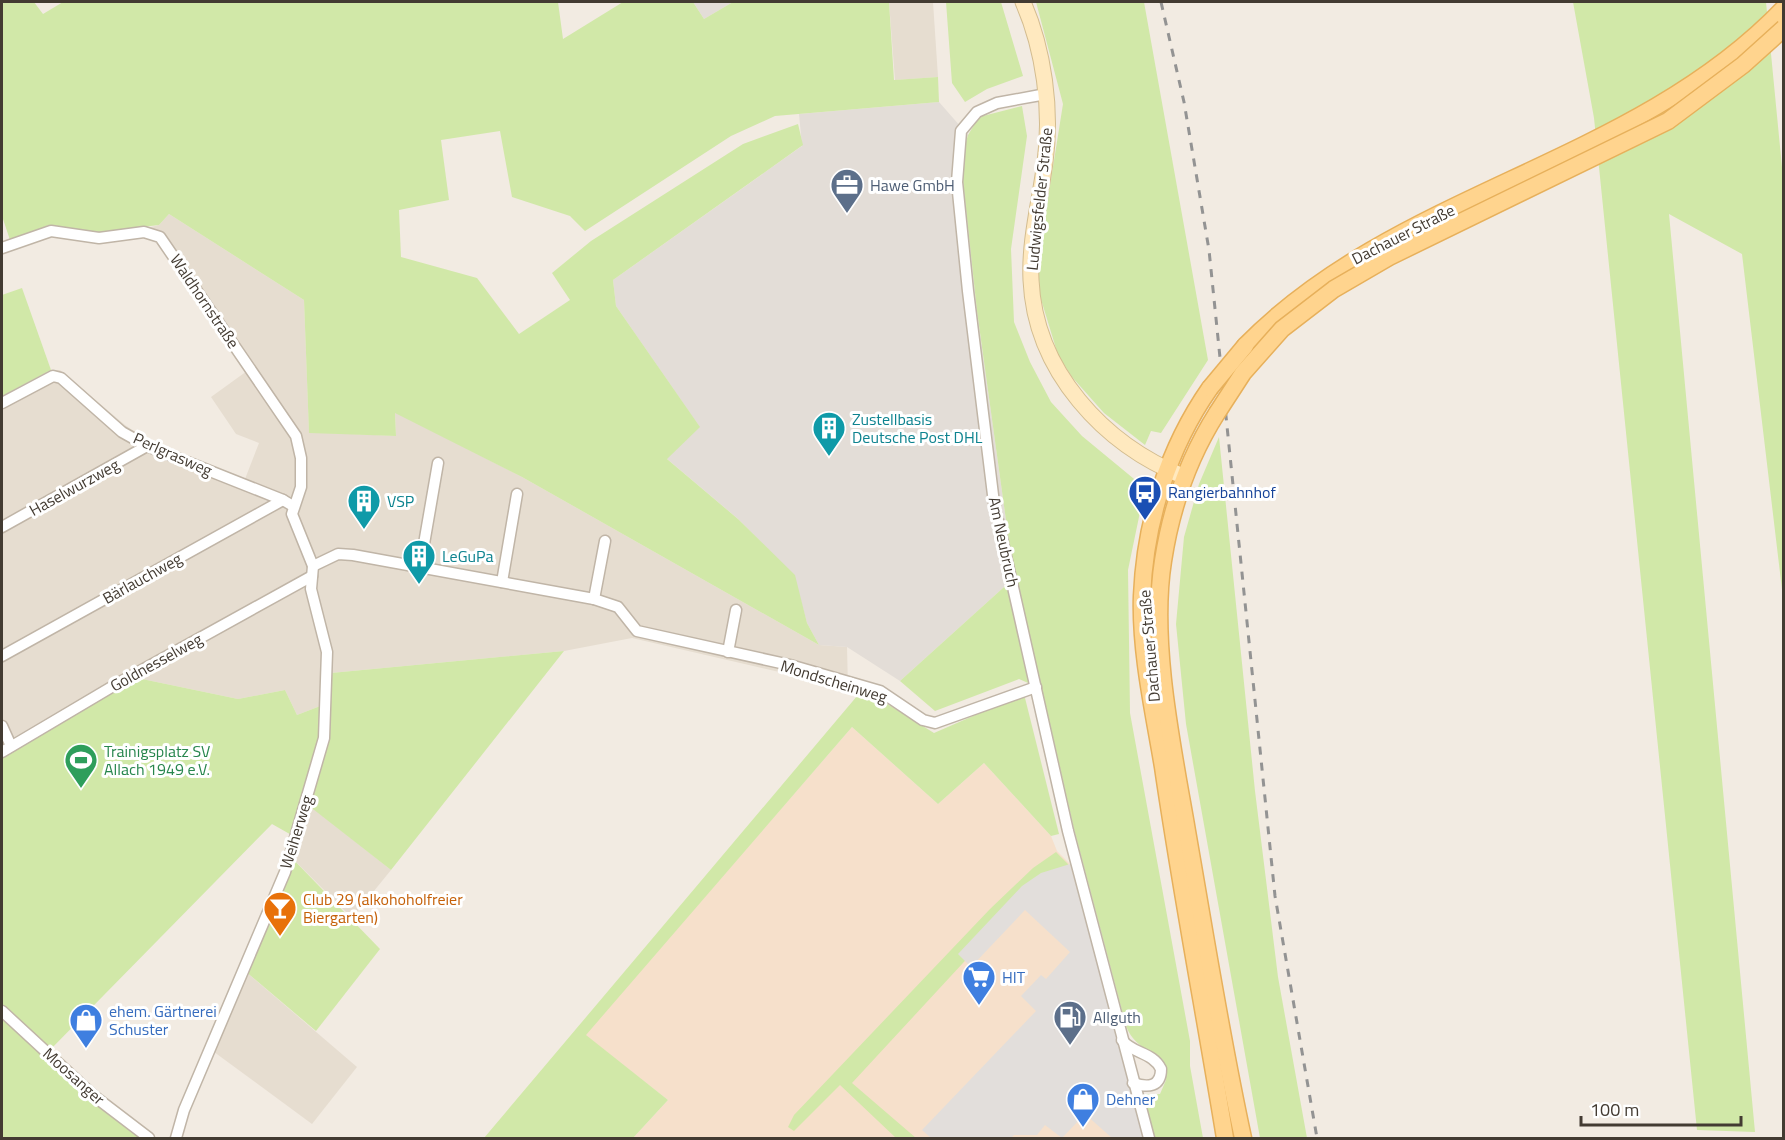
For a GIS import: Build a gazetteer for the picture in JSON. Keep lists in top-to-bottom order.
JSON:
{
  "streets": {
    "main road": ["Dachauer Straße"],
    "street": [
      "Ludwigsfelder Straße",
      "Waldhornstraße",
      "Perlgrasweg",
      "Haselwurzweg",
      "Am Neubruch",
      "Bärlauchweg",
      "Goldnesselweg",
      "Mondscheinweg",
      "Weiherweg",
      "Moosanger"
    ]
  },
  "crossings": [
    ["Ludwigsfelder Straße", "Dachauer Straße"],
    ["Ludwigsfelder Straße", "Am Neubruch"],
    ["Waldhornstraße", "Perlgrasweg"],
    ["Waldhornstraße", "Weiherweg"],
    ["Perlgrasweg", "Haselwurzweg"],
    ["Perlgrasweg", "Bärlauchweg"],
    ["Perlgrasweg", "Weiherweg"],
    ["Am Neubruch", "Mondscheinweg"],
    ["Goldnesselweg", "Mondscheinweg"],
    ["Goldnesselweg", "Weiherweg"],
    ["Mondscheinweg", "Weiherweg"]
  ],
  "places": {
    "office": ["Hawe GmbH"],
    "building": ["Zustellbasis Deutsche Post DHL", "VSP", "LeGuPa"],
    "bus stop": ["Rangierbahnhof"],
    "sports": ["Trainigsplatz SV Allach 1949 e.V."],
    "bar": ["Club 29 (alkohoholfreier Biergarten)"],
    "supermarket": ["HIT"],
    "fuel station": ["Allguth"],
    "shop": ["ehem. Gärtnerei Schuster", "Dehner"]
  },
  "scale_bar": "100 m"
}
